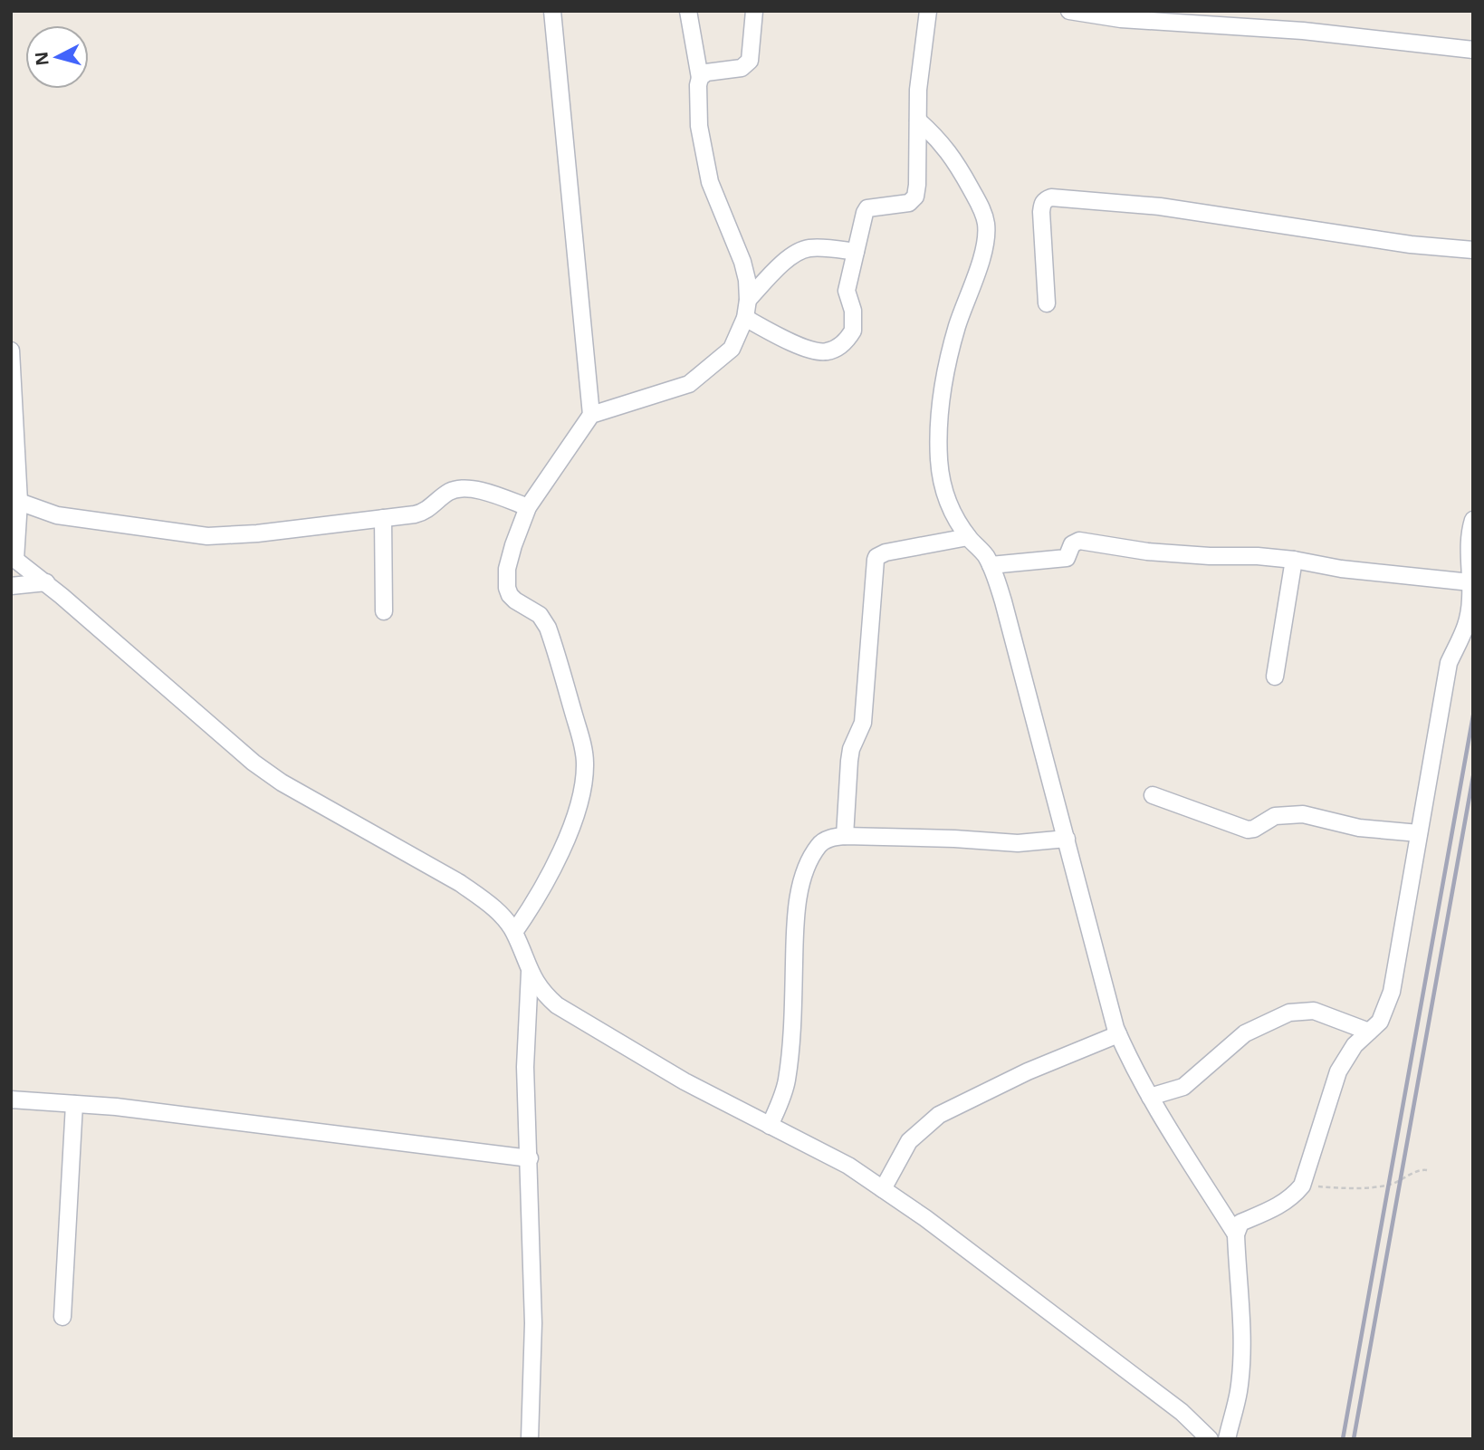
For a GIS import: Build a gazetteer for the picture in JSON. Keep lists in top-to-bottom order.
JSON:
{
  "north": "left"
}
